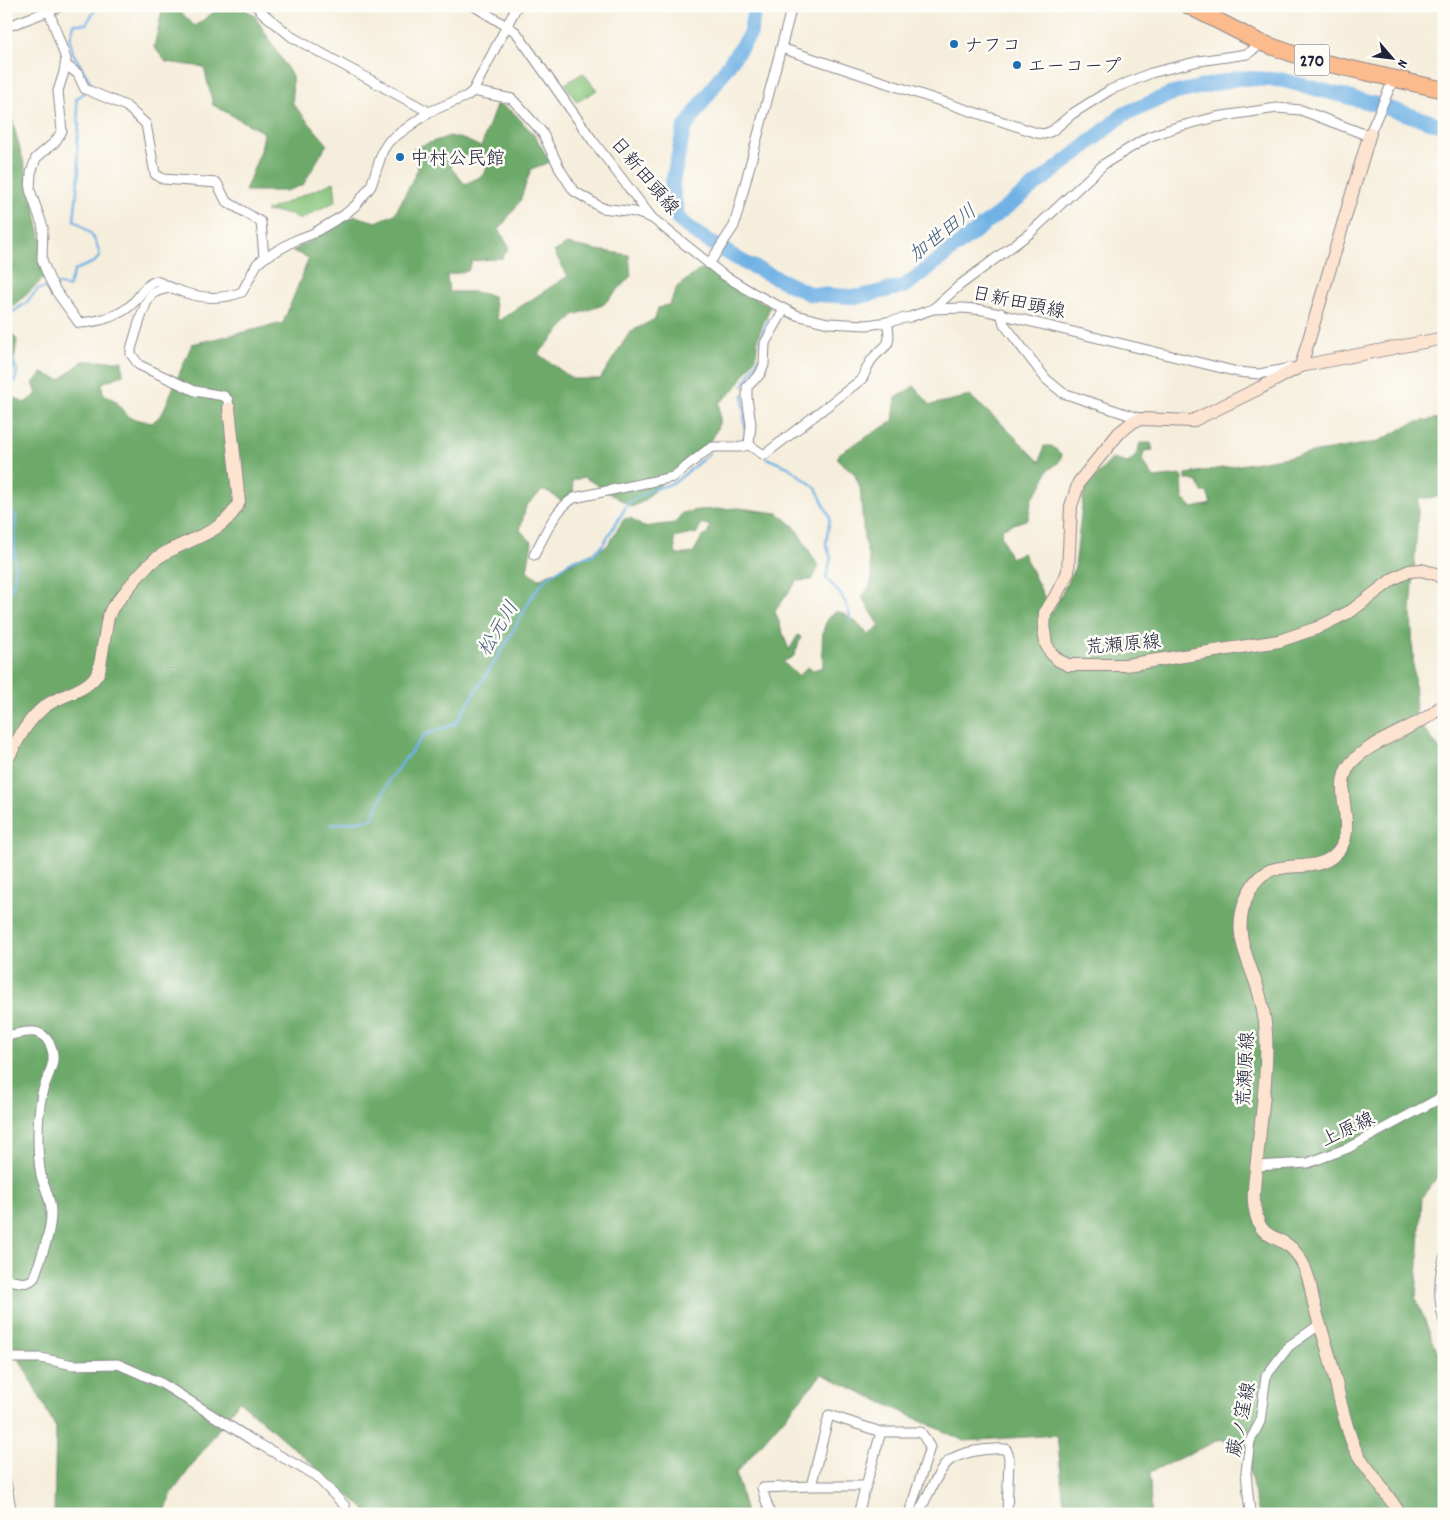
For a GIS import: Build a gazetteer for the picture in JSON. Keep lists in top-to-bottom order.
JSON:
{
  "streets": {
    "highway": ["270"],
    "street": [
      "日新田頭線",
      "荒瀬原線",
      "上原線",
      "蕨ノ窪線"
    ]
  },
  "crossings": [
    ["荒瀬原線", "上原線"],
    ["荒瀬原線", "蕨ノ窪線"]
  ],
  "water": ["加世田川", "松元川"],
  "places": ["ナフコ", "エーコープ", "中村公民館"],
  "north": "bottom right"
}
